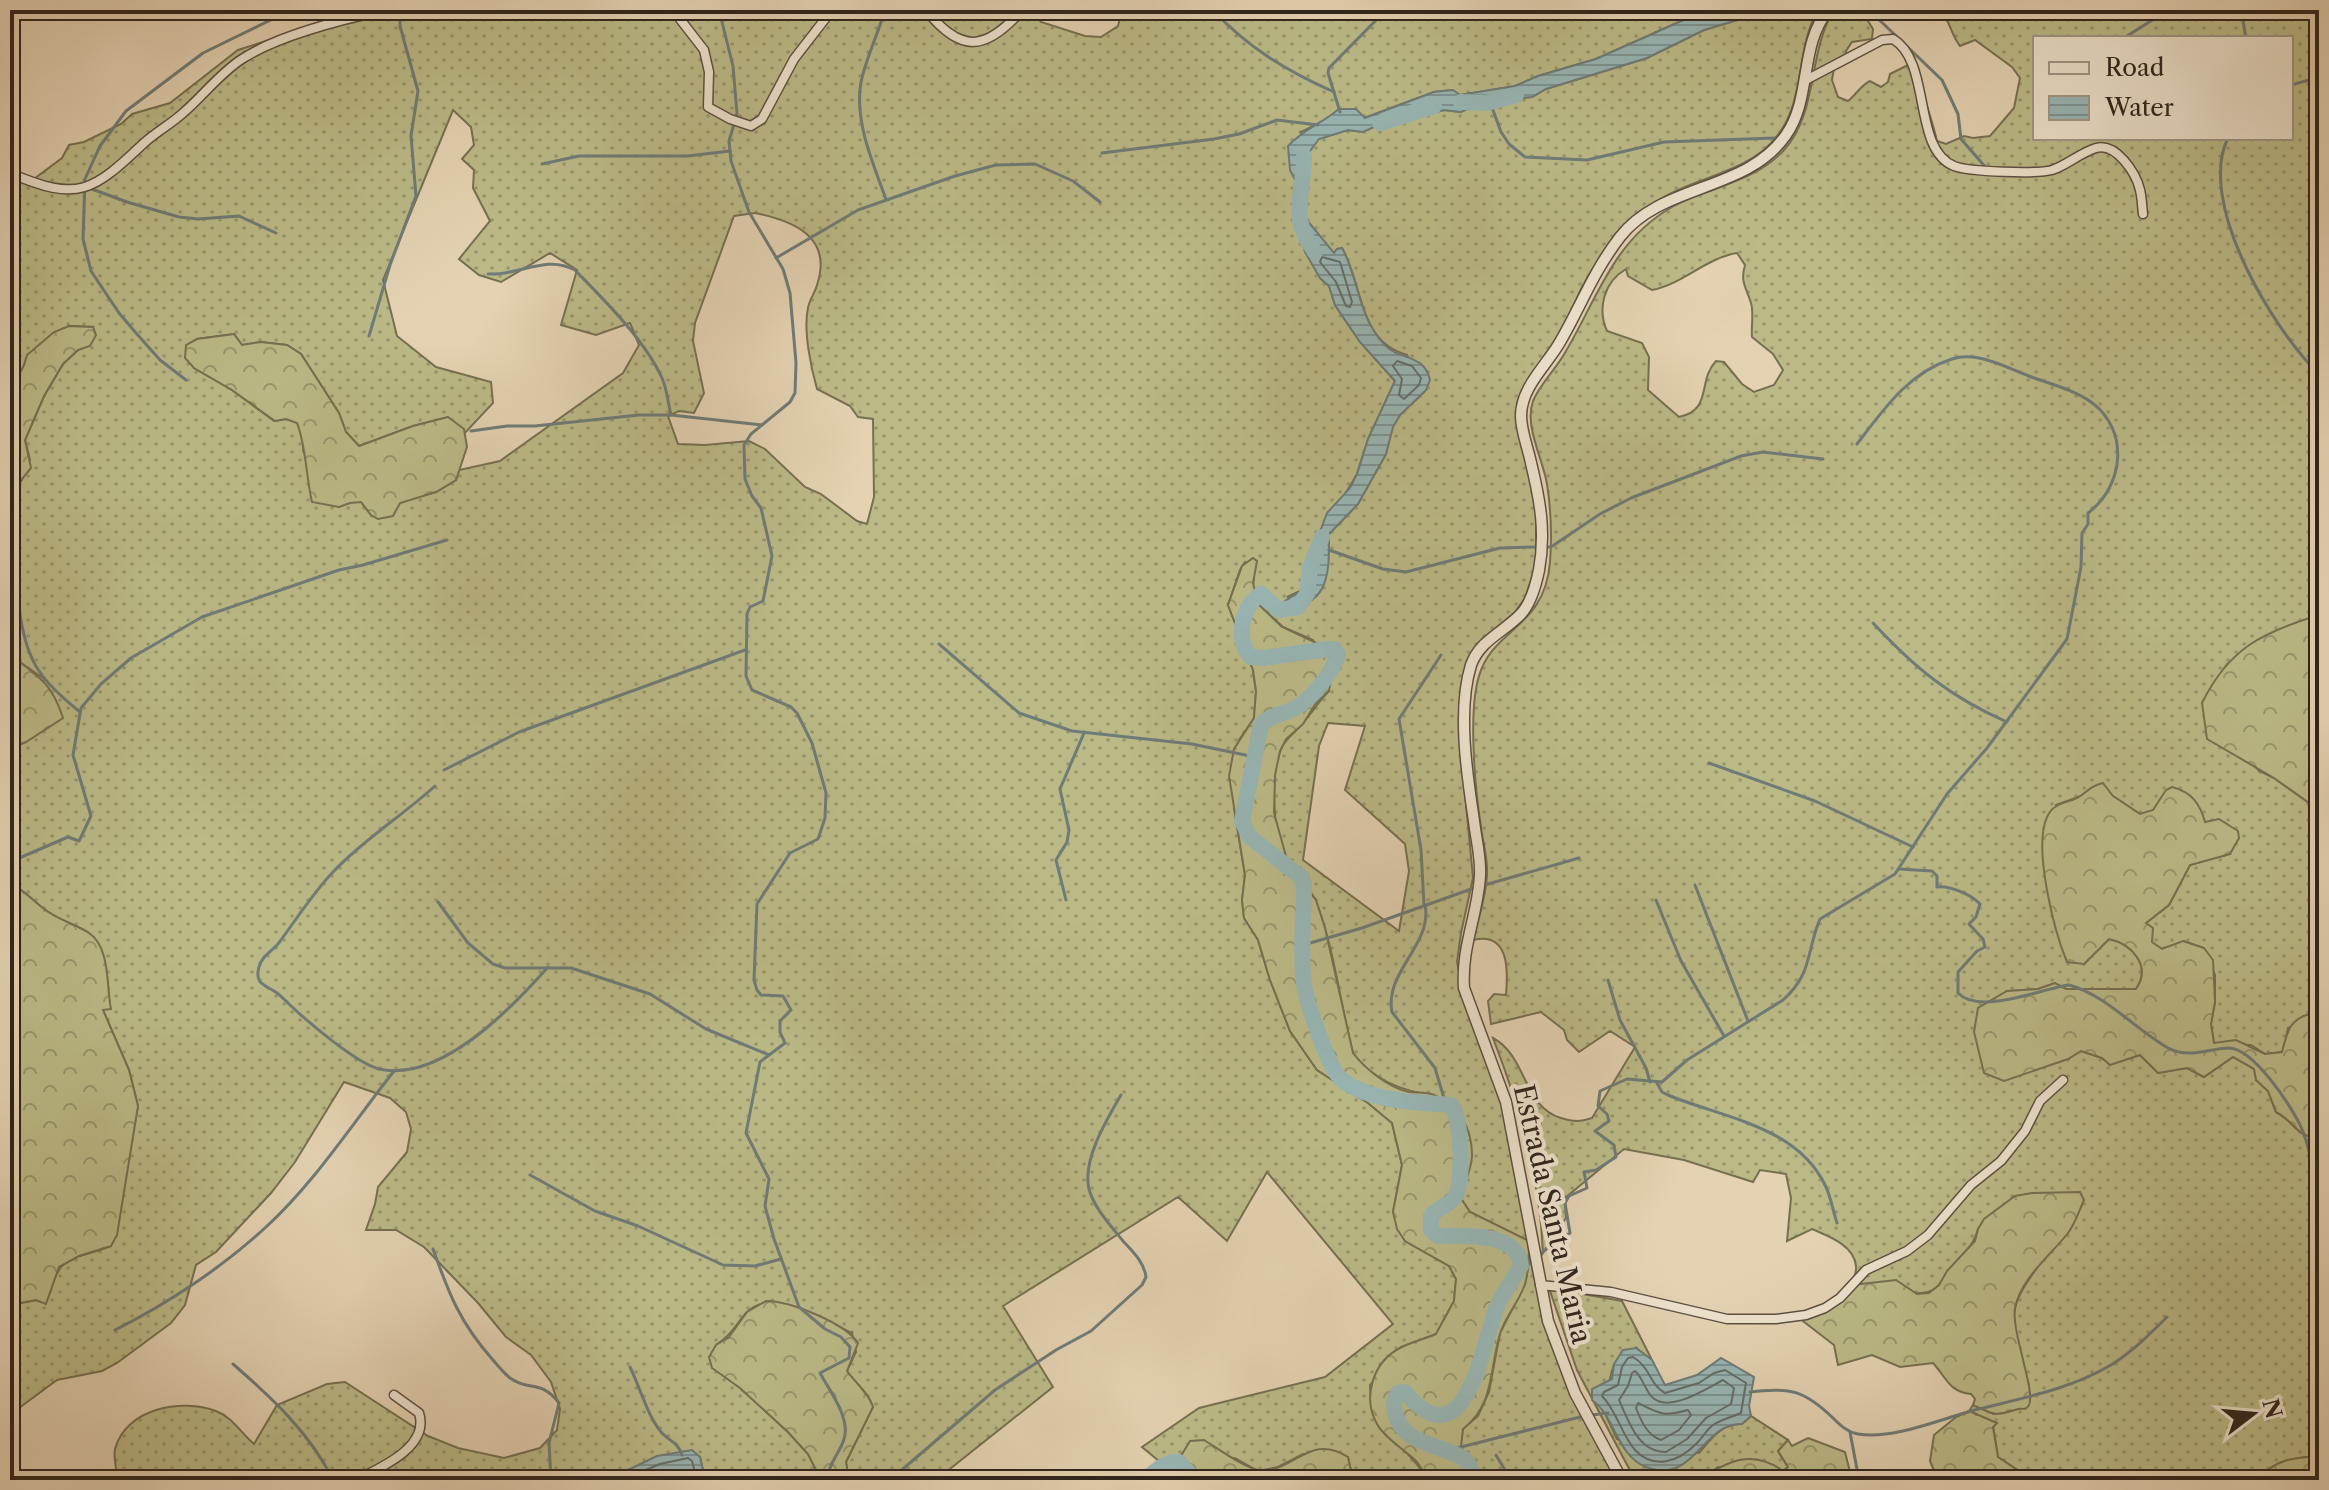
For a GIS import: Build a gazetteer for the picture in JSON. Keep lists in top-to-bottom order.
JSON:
{
  "streets": {
    "street": ["Estrada Santa Maria"]
  },
  "legend": ["Road", "Water"],
  "north": "right"
}
